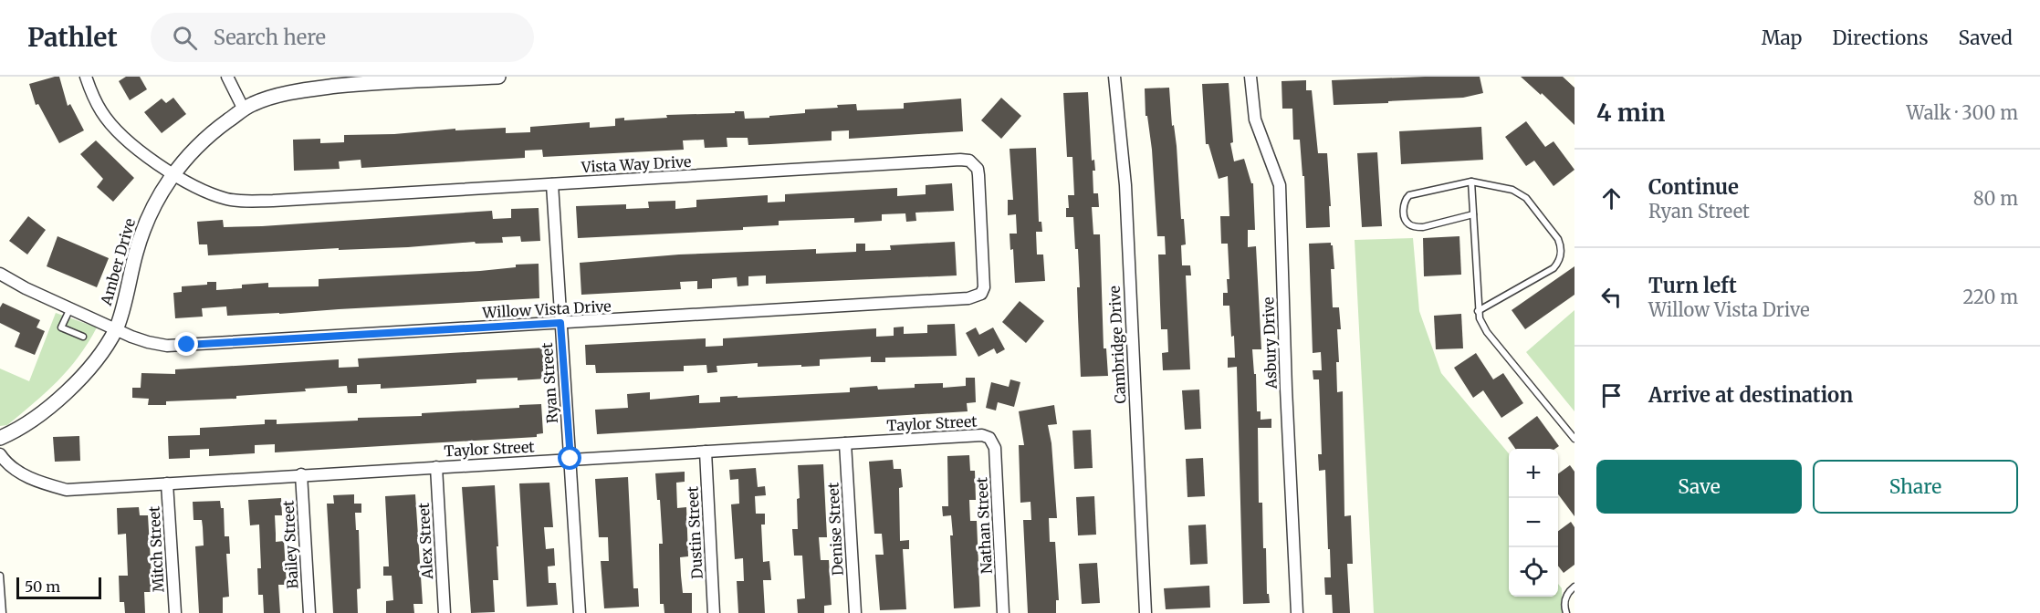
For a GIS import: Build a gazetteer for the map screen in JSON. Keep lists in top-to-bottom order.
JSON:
{
  "streets": {
    "street": [
      "Vista Way Drive",
      "Amber Drive",
      "Willow Vista Drive",
      "Asbury Drive",
      "Cambridge Drive",
      "Ryan Street",
      "Taylor Street",
      "Nathan Street",
      "Denise Street",
      "Dustin Street",
      "Alex Street",
      "Bailey Street",
      "Mitch Street"
    ]
  },
  "crossings": [
    ["Vista Way Drive", "Amber Drive"],
    ["Vista Way Drive", "Willow Vista Drive"],
    ["Vista Way Drive", "Ryan Street"],
    ["Amber Drive", "Willow Vista Drive"],
    ["Willow Vista Drive", "Ryan Street"],
    ["Ryan Street", "Taylor Street"],
    ["Taylor Street", "Nathan Street"],
    ["Taylor Street", "Denise Street"],
    ["Taylor Street", "Dustin Street"],
    ["Taylor Street", "Alex Street"],
    ["Taylor Street", "Bailey Street"],
    ["Taylor Street", "Mitch Street"]
  ],
  "scale_bar": "50 m",
  "page": {
    "header": "Pathlet",
    "search": "Search here",
    "nav": ["Map", "Directions", "Saved"],
    "heading": ["4 min", "Walk · 300 m"],
    "list": [
      ["Continue", "Ryan Street", "80 m"],
      ["Turn left", "Willow Vista Drive", "220 m"],
      "Arrive at destination"
    ],
    "buttons": ["Save", "Share"],
    "map_buttons": ["+", "−"],
    "scale": "50 m"
  }
}
